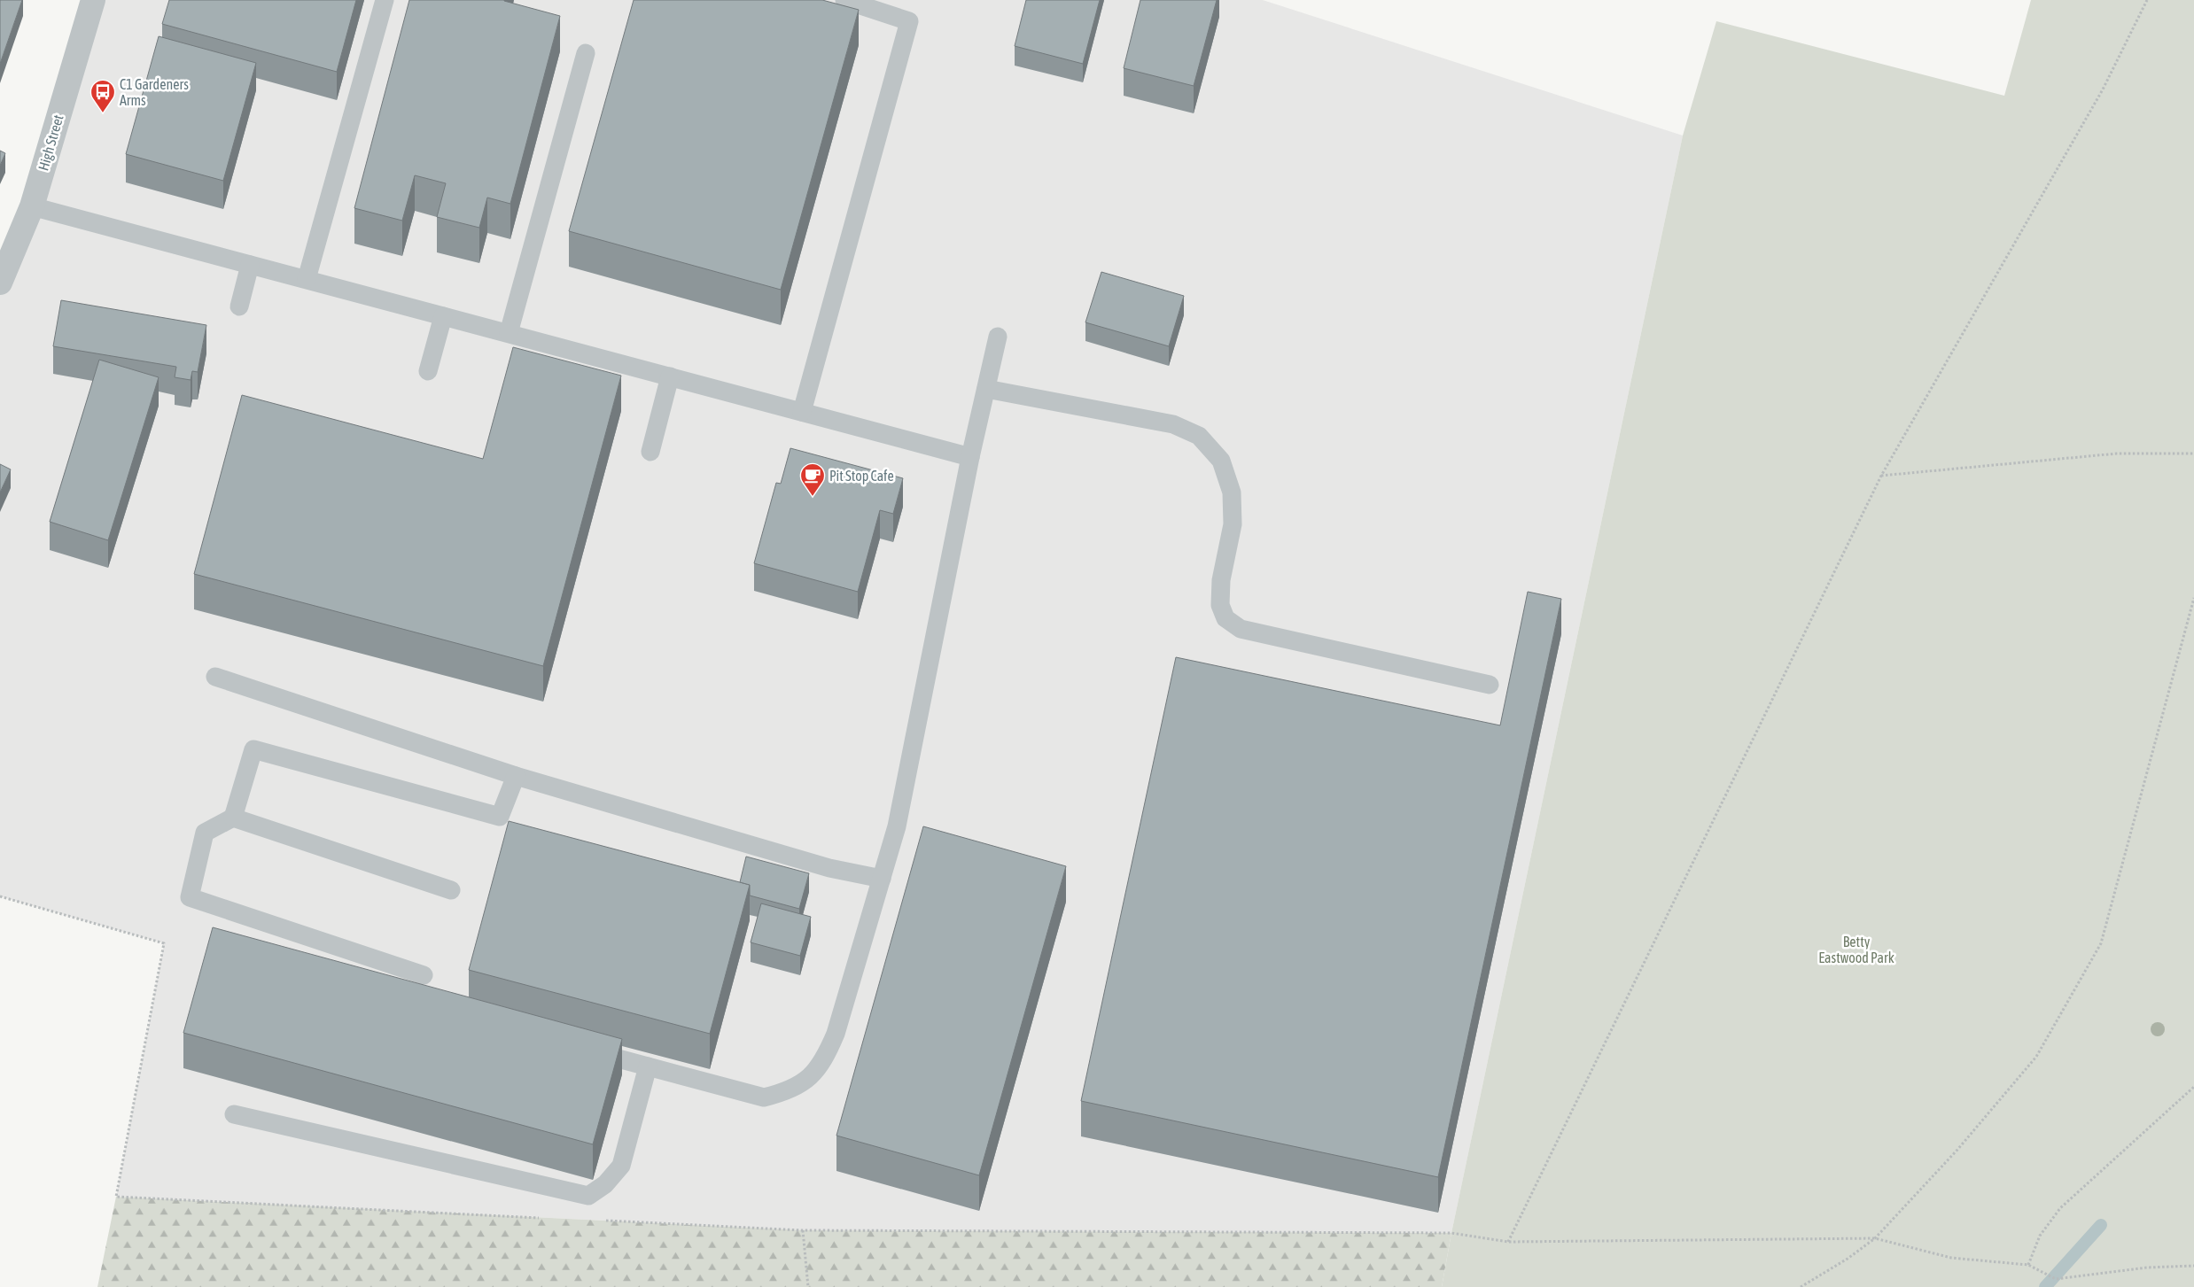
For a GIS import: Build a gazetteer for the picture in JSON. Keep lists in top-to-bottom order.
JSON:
{
  "streets": {
    "street": ["High Street"]
  },
  "parks": ["Betty Eastwood Park"],
  "places": {
    "bus stop": ["C1 Gardeners Arms"],
    "cafe": ["Pit Stop Cafe"]
  }
}
